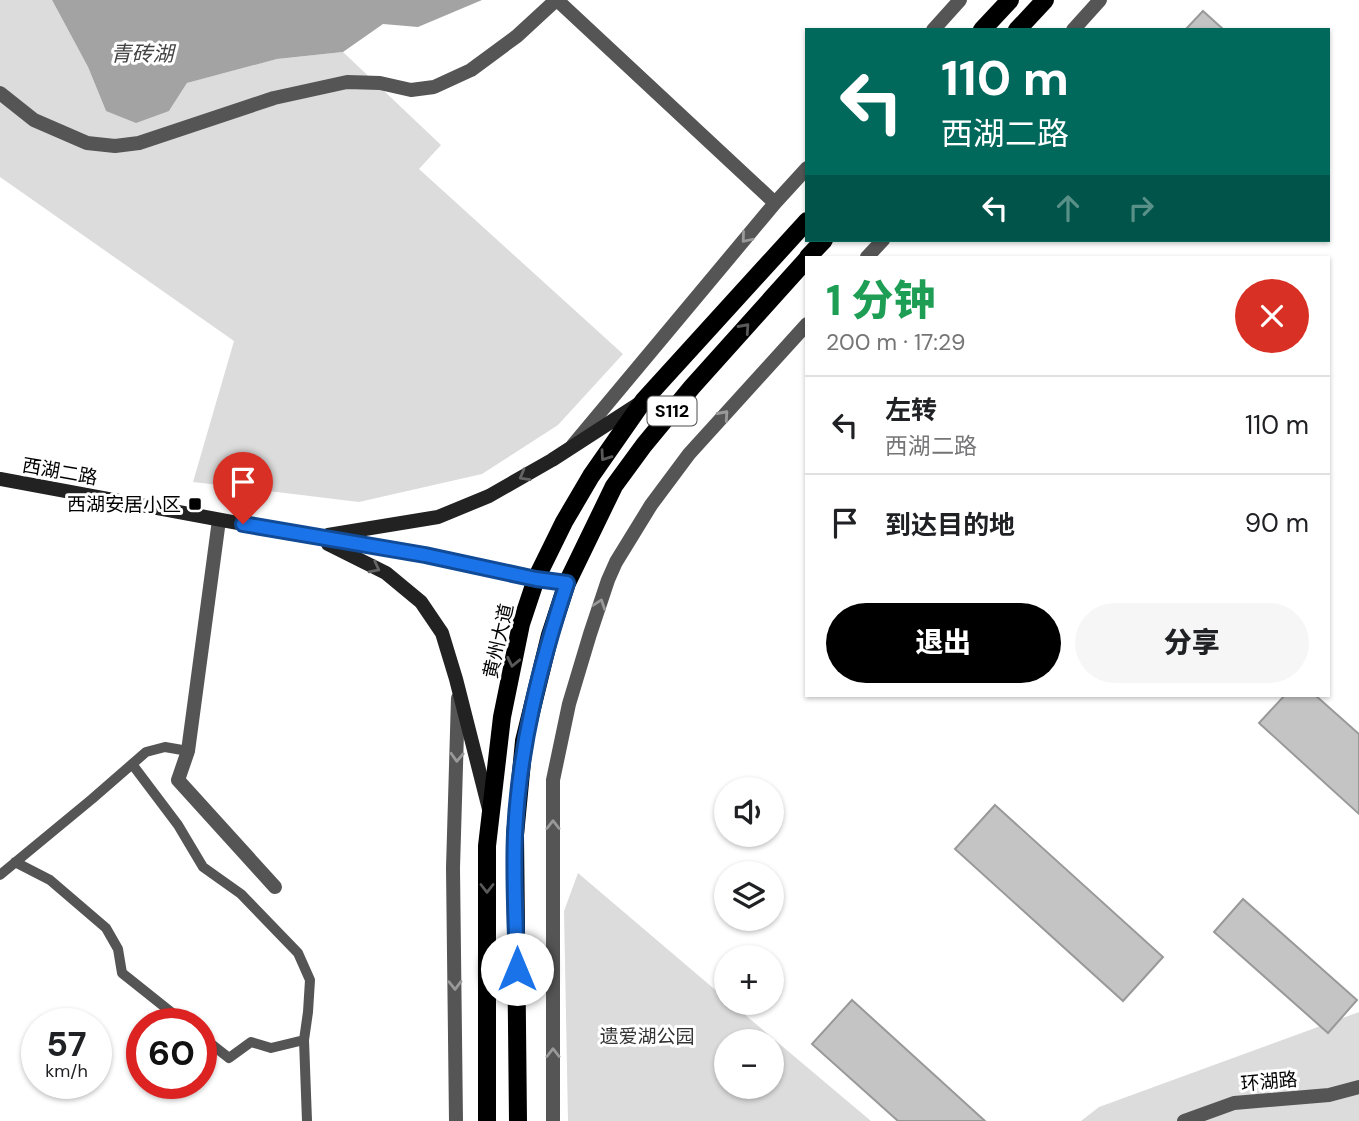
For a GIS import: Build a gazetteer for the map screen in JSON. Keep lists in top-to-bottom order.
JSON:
{
  "streets": {
    "main road": ["S112", "西湖二路", "黄州大道"],
    "street": ["环湖路"]
  },
  "crossings": [
    ["S112", "西湖二路"],
    ["西湖二路", "黄州大道"]
  ],
  "water": ["青砖湖"],
  "parks": ["遗爱湖公园"],
  "places": {
    "transit": ["西湖安居小区"]
  },
  "page": {
    "turn": ["110 m", "西湖二路"],
    "heading": ["1 分钟", "200 m · 17:29"],
    "list": [
      {
        "name": "左转",
        "note": "西湖二路",
        "value": "110 m"
      },
      {
        "name": "到达目的地",
        "value": "90 m"
      }
    ],
    "buttons": ["退出", "分享"],
    "map_buttons": ["+", "−"],
    "speed": "57 km/h",
    "limit": "60"
  }
}
